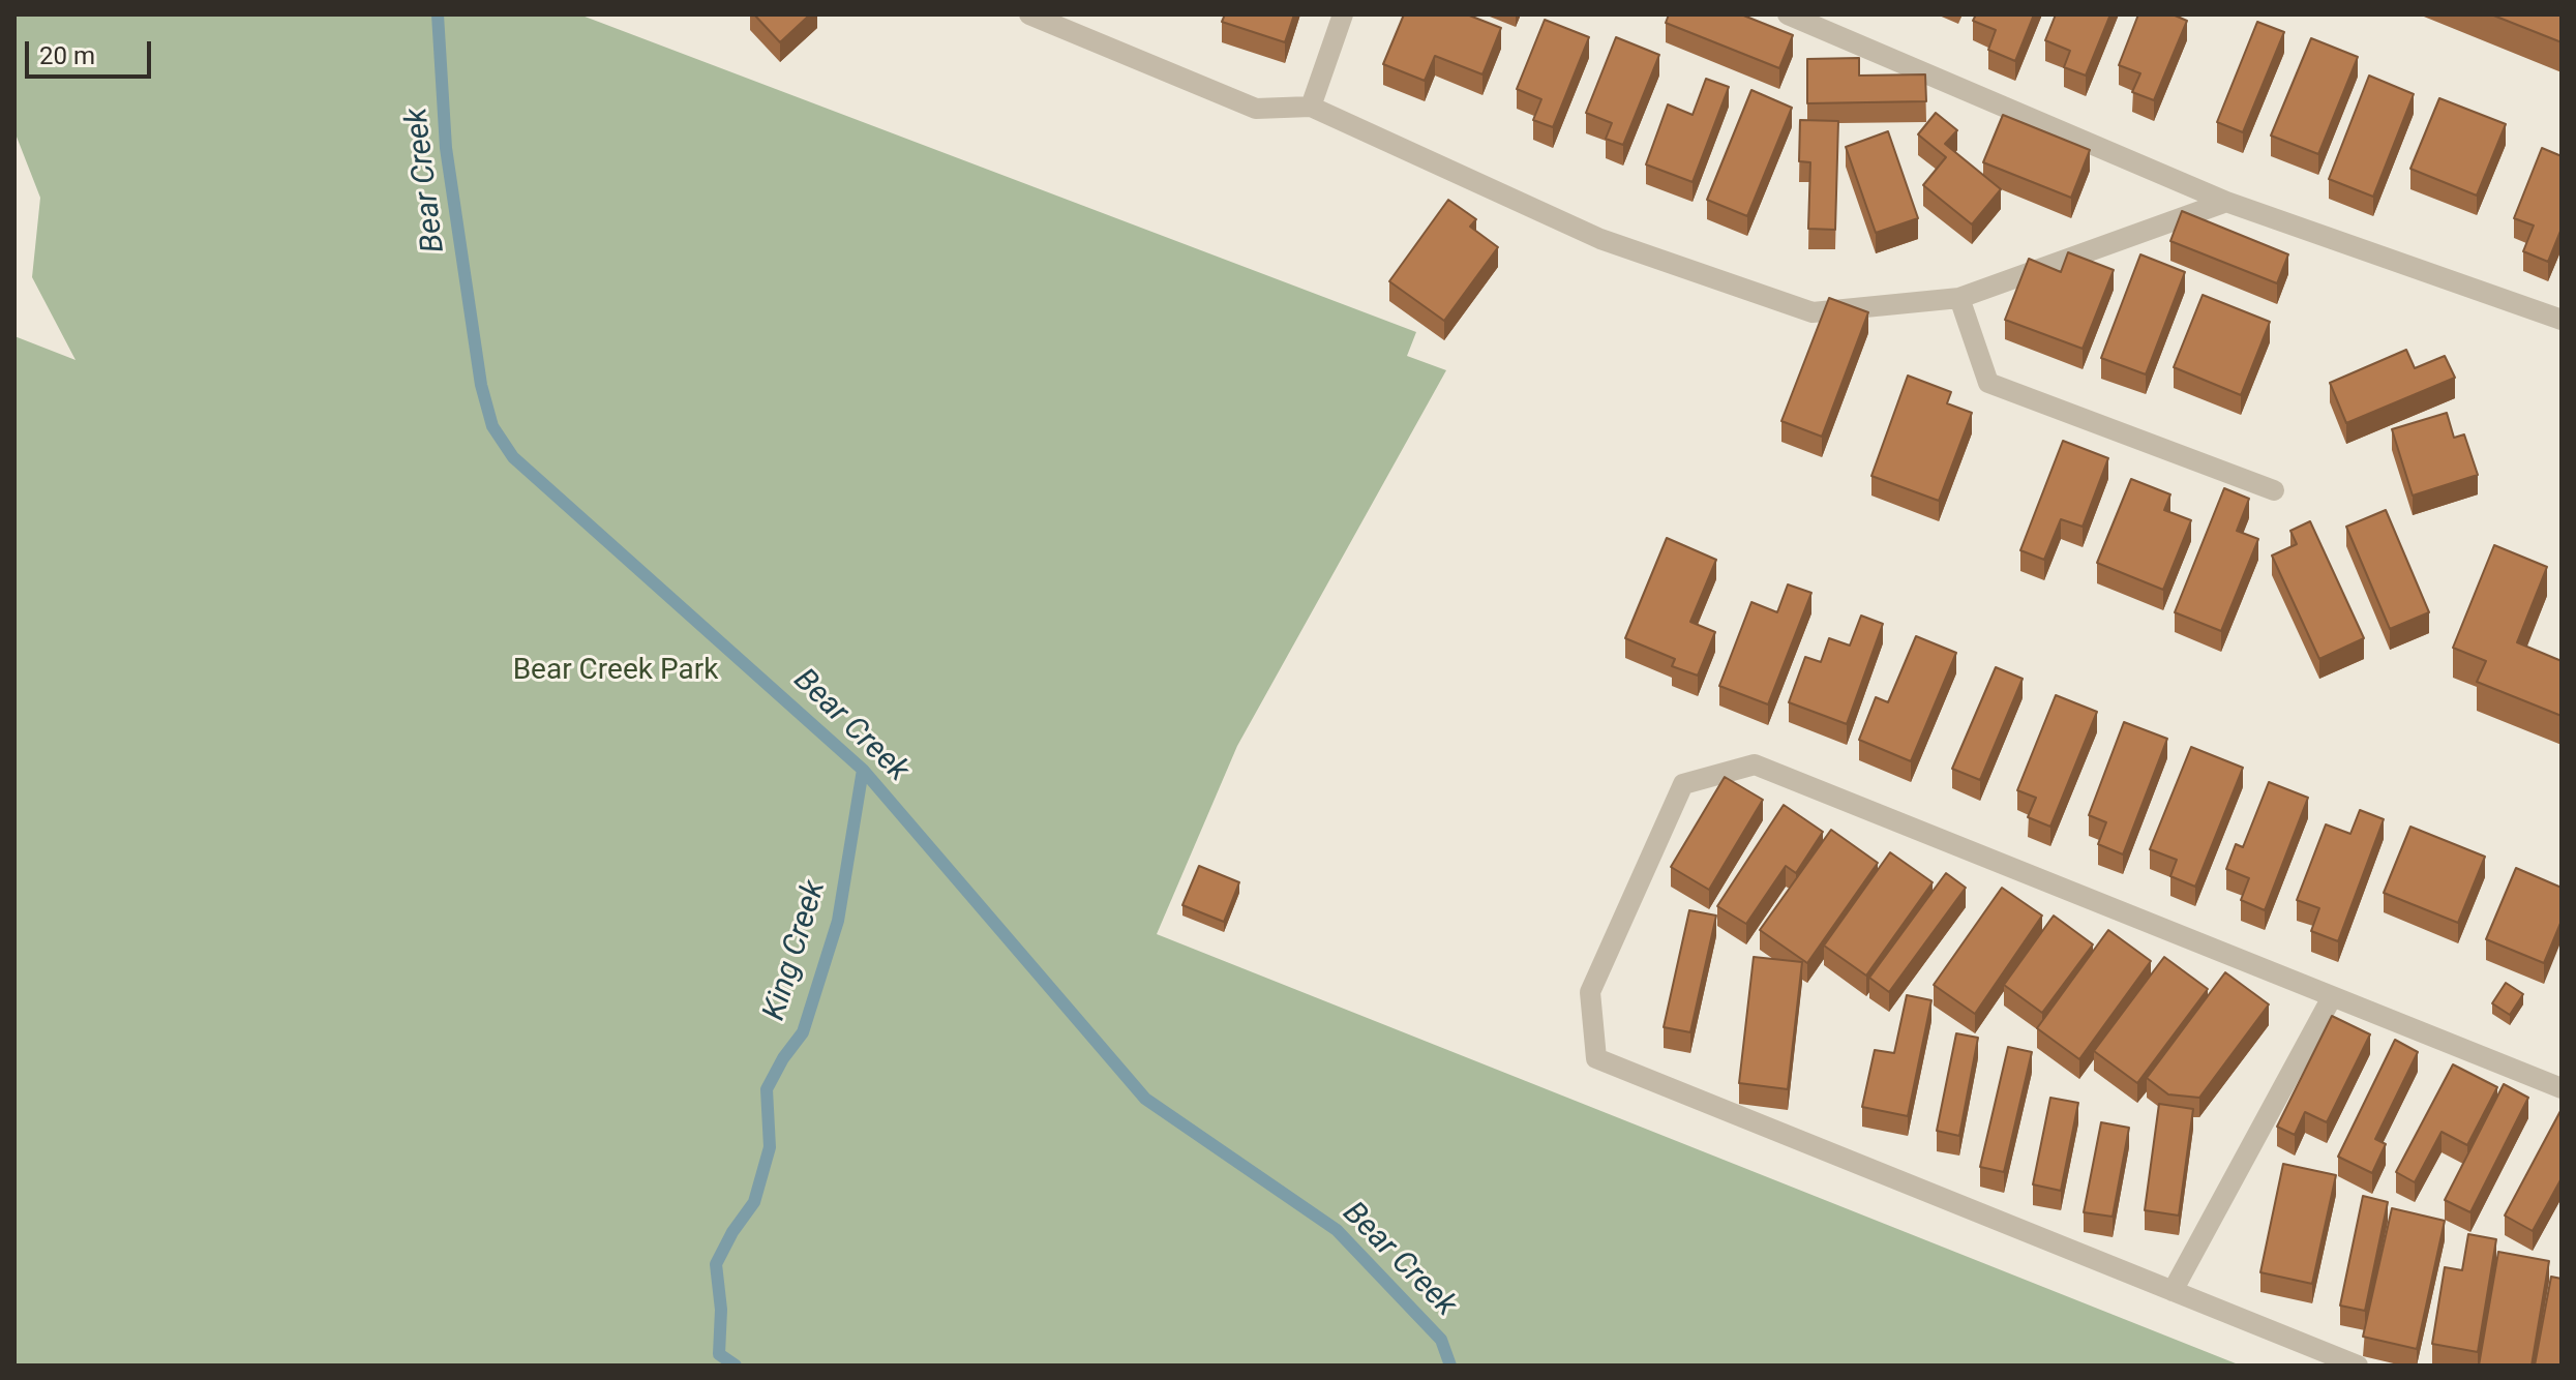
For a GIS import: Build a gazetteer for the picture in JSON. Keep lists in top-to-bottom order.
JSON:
{
  "water": ["Bear Creek", "King Creek"],
  "parks": ["Bear Creek Park"],
  "scale_bar": "20 m"
}
